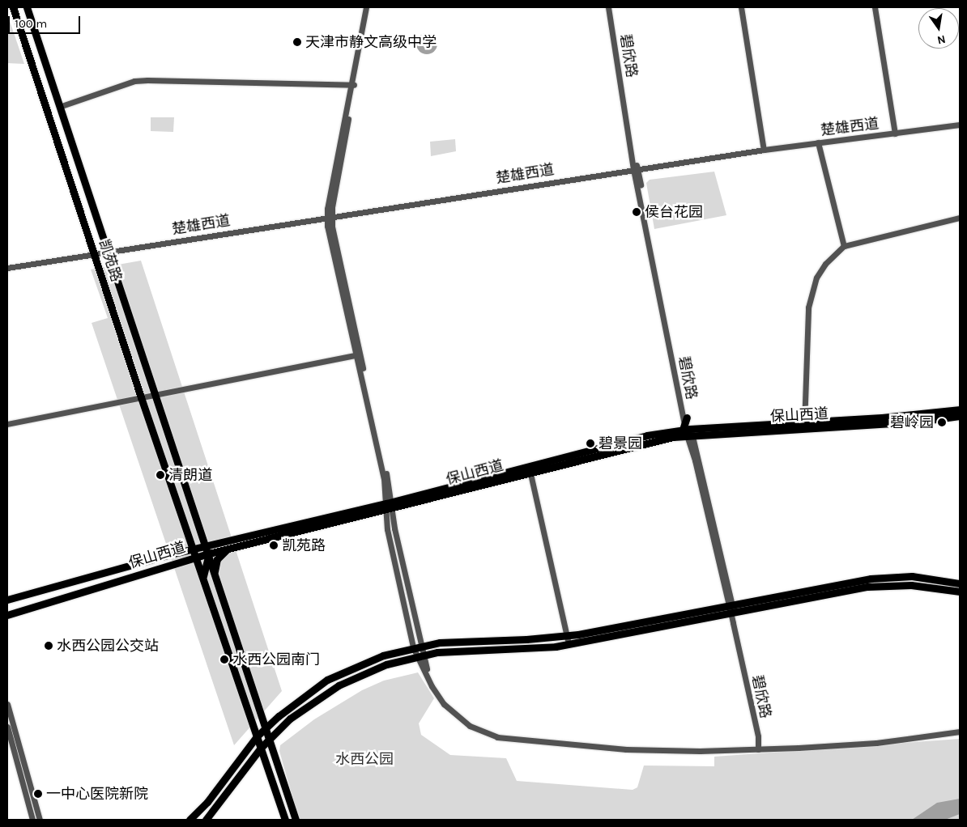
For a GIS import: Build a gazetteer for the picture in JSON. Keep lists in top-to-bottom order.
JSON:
{
  "streets": {
    "main road": ["凯苑路", "保山西道"],
    "street": ["碧欣路", "楚雄西道"]
  },
  "crossings": [
    ["碧欣路", "楚雄西道"],
    ["碧欣路", "保山西道"],
    ["楚雄西道", "凯苑路"],
    ["凯苑路", "保山西道"]
  ],
  "parks": ["水西公园"],
  "places": [
    "天津市静文高级中学",
    "侯台花园",
    "碧岭园",
    "碧景园",
    "清朗道",
    "凯苑路",
    "水西公园公交站",
    "水西公园南门",
    "一中心医院新院"
  ],
  "scale_bar": "100 m",
  "north": "bottom"
}
